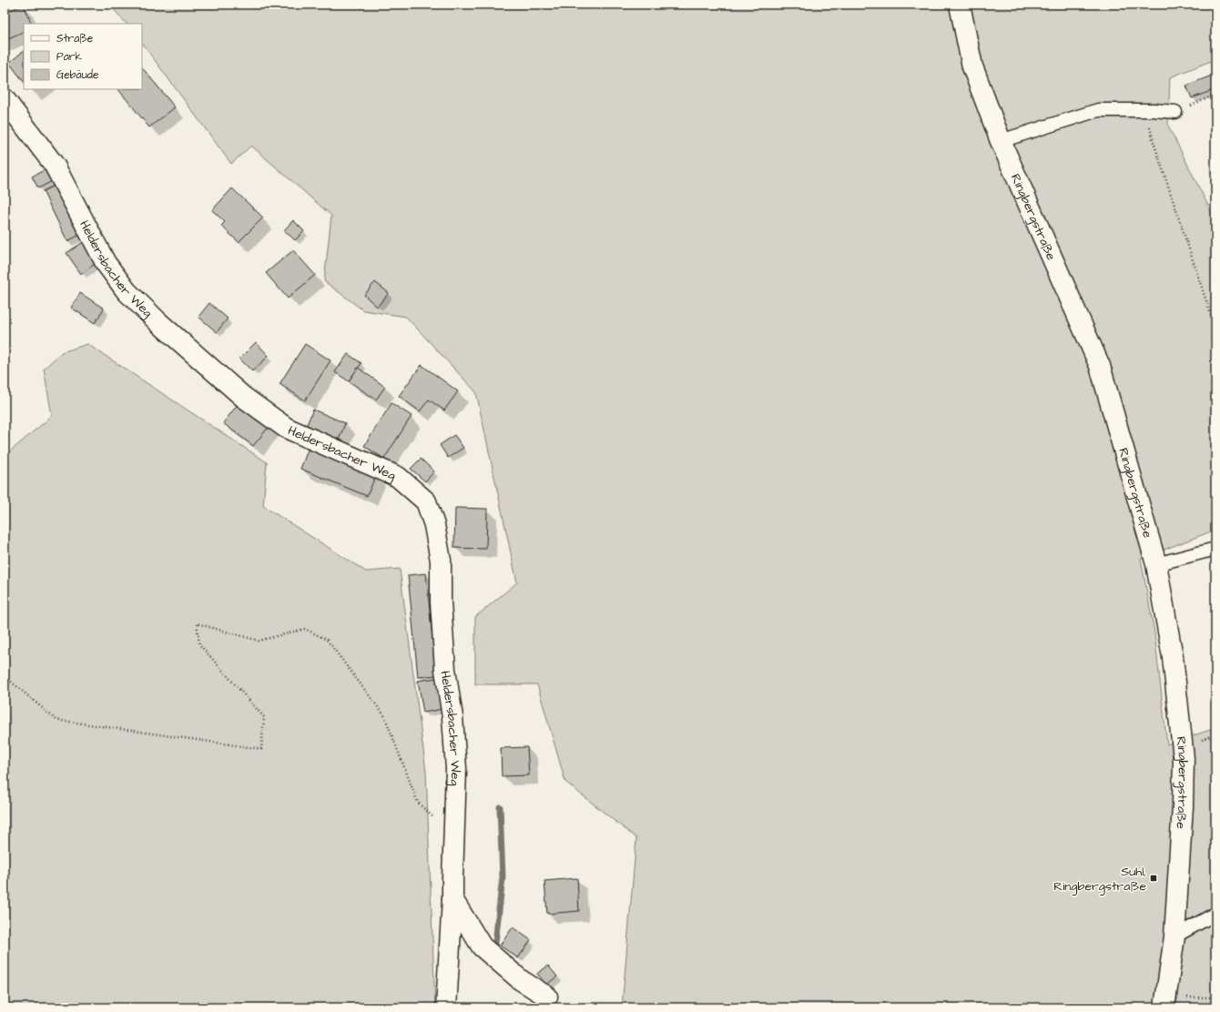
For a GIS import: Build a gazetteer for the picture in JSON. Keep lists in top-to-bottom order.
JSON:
{
  "streets": {
    "street": ["Ringbergstraße", "Heldersbacher Weg"]
  },
  "places": {
    "transit": ["Suhl, Ringbergstraße"]
  },
  "legend": ["Straße", "Park", "Gebäude"]
}
